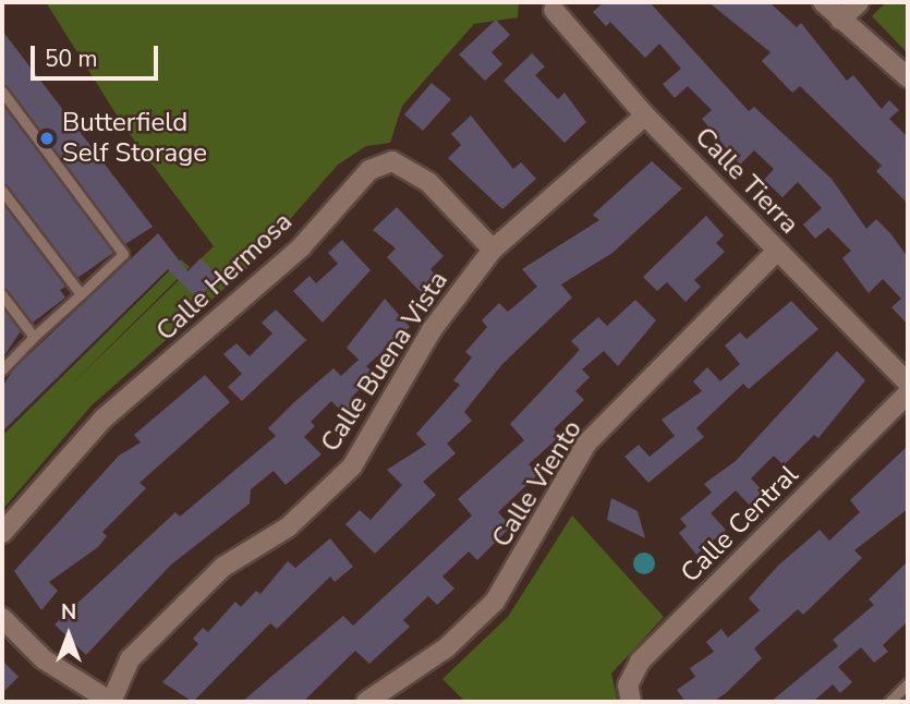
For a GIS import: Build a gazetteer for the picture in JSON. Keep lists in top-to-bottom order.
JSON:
{
  "streets": {
    "street": [
      "Calle Tierra",
      "Calle Hermosa",
      "Calle Buena Vista",
      "Calle Viento",
      "Calle Central"
    ]
  },
  "crossings": [
    ["Calle Tierra", "Calle Buena Vista"],
    ["Calle Tierra", "Calle Viento"],
    ["Calle Hermosa", "Calle Buena Vista"]
  ],
  "places": ["Butterfield Self Storage"],
  "scale_bar": "50 m",
  "north": "top"
}
